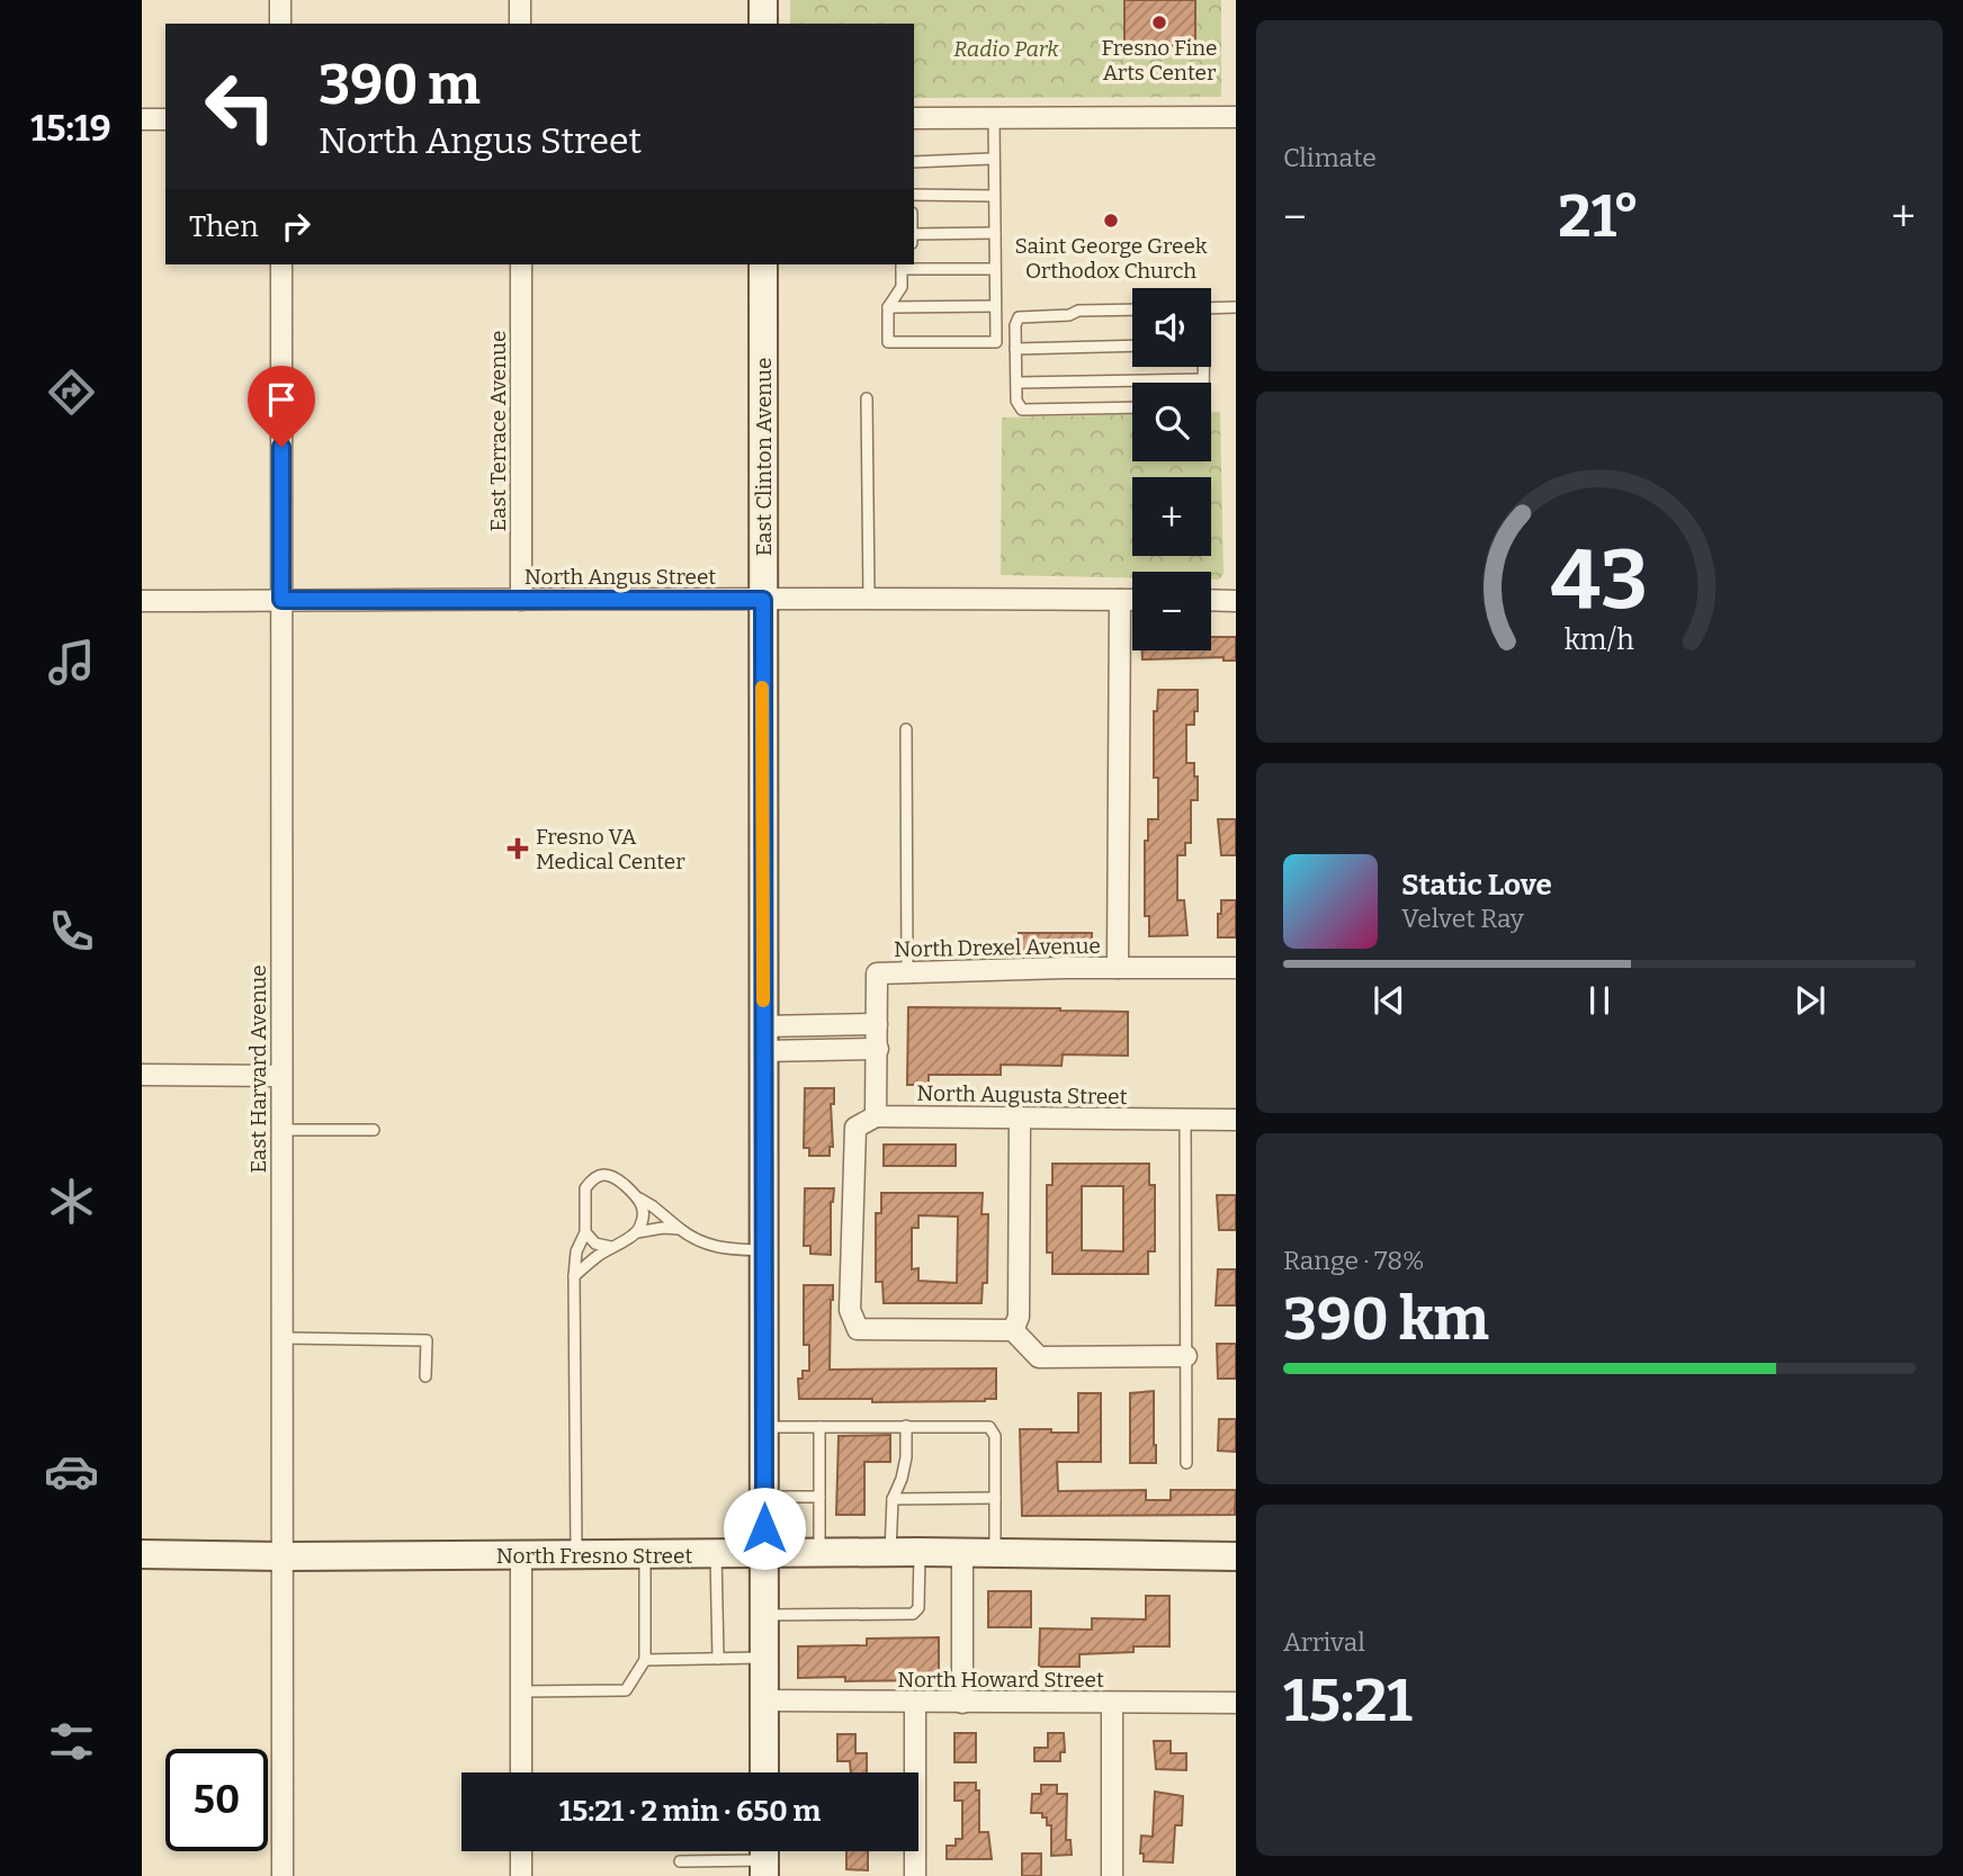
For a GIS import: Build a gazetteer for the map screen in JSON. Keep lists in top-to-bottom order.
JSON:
{
  "streets": {
    "main road": ["East Clinton Avenue", "North Fresno Street"],
    "street": [
      "East Terrace Avenue",
      "North Angus Street",
      "North Drexel Avenue",
      "East Harvard Avenue",
      "North Augusta Street",
      "North Howard Street"
    ]
  },
  "crossings": [
    ["East Terrace Avenue", "North Angus Street"],
    ["East Clinton Avenue", "North Angus Street"],
    ["East Clinton Avenue", "North Fresno Street"],
    ["East Clinton Avenue", "North Howard Street"],
    ["North Angus Street", "East Harvard Avenue"],
    ["East Harvard Avenue", "North Fresno Street"]
  ],
  "parks": ["Radio Park"],
  "places": {
    "other": ["Fresno Fine Arts Center", "Saint George Greek Orthodox Church"],
    "health": ["Fresno VA Medical Center"]
  },
  "page": {
    "tabs": "15:19",
    "tile": [
      "Climate",
      ["Range · 78%", "390 km"],
      ["Arrival", "15:21"]
    ],
    "turn": ["390 m", "North Angus Street"],
    "heat": ["−", "21°", "+"],
    "then": "Then",
    "map_buttons": ["+", "−"],
    "song": ["Static Love", "Velvet Ray"],
    "limit": "50",
    "trip": "15:21 · 2 min · 650 m",
    "gauge": ["43", "km/h"]
  }
}
